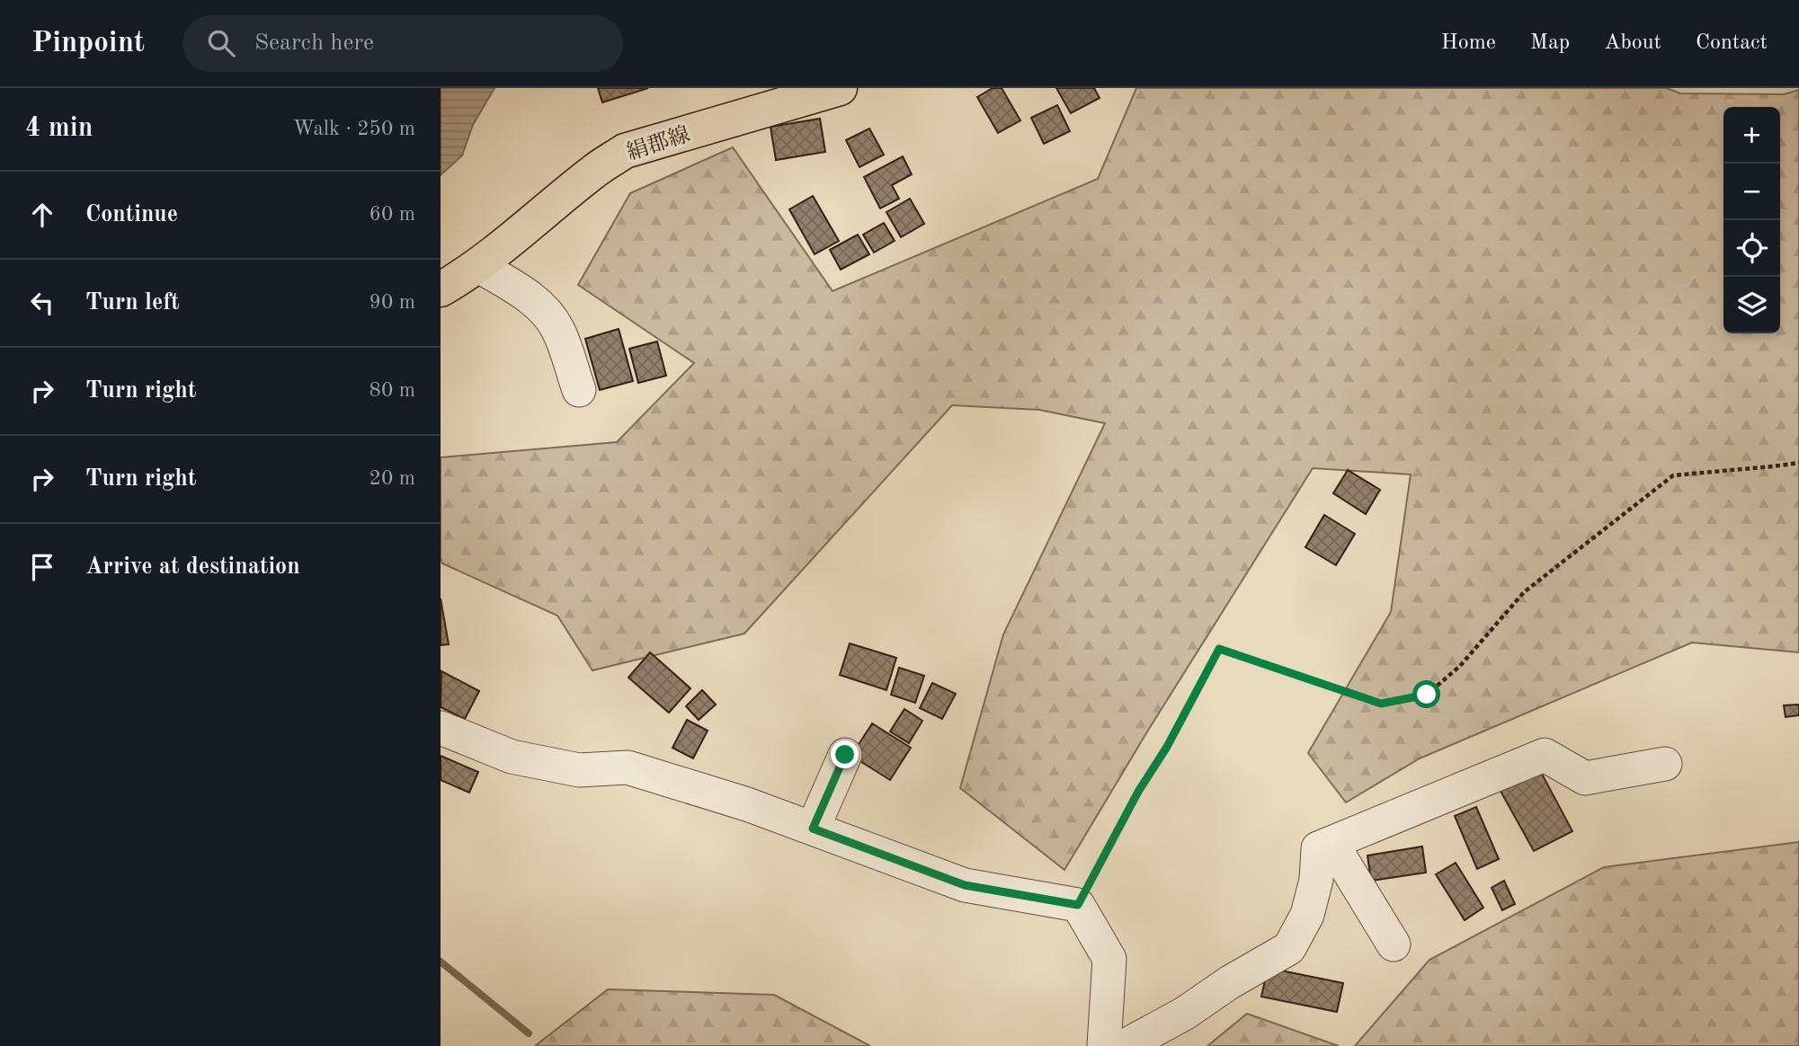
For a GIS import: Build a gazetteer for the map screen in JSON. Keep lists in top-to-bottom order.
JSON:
{
  "streets": {
    "main road": ["絹郡線"]
  },
  "page": {
    "header": "Pinpoint",
    "search": "Search here",
    "nav": [
      "Home",
      "Map",
      "About",
      "Contact"
    ],
    "heading": ["4 min", "Walk · 250 m"],
    "map_buttons": ["+", "−"],
    "list": [
      ["Continue", "60 m"],
      ["Turn left", "90 m"],
      ["Turn right", "80 m"],
      ["Turn right", "20 m"],
      "Arrive at destination"
    ]
  }
}
